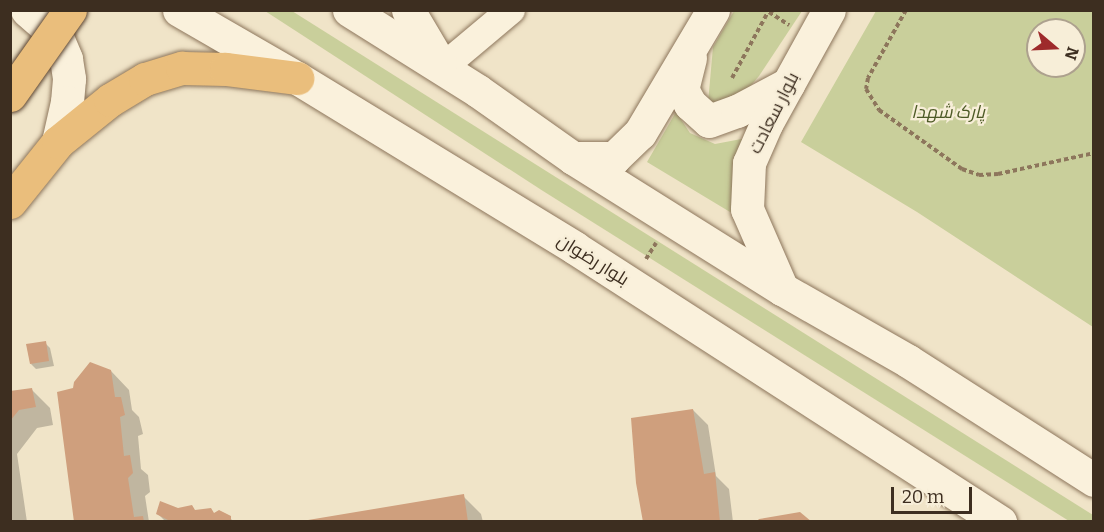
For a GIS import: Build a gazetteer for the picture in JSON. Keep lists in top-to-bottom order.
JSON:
{
  "streets": {
    "main road": ["بلوار سعادت", "بلوار رضوان"]
  },
  "parks": ["پارک شهدا"],
  "scale_bar": "20 m",
  "north": "right"
}
